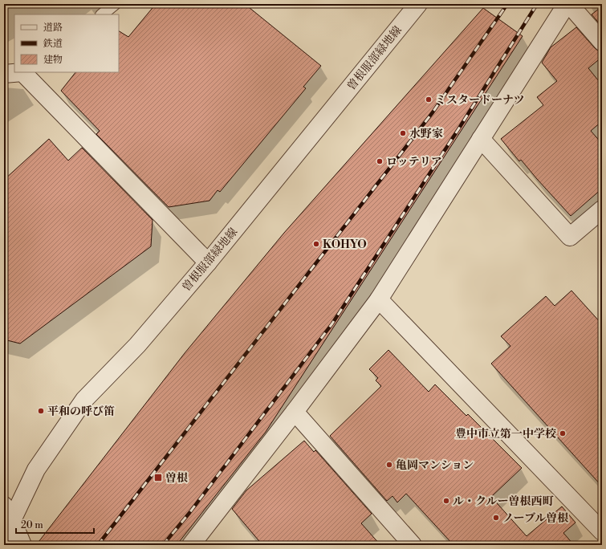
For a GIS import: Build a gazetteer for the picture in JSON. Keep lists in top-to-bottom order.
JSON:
{
  "streets": {
    "street": ["曽根服部緑地線"]
  },
  "places": {
    "other": [
      "ミスタードーナツ",
      "水野家",
      "ロッテリア",
      "KOHYO",
      "平和の呼び笛",
      "豊中市立第一中学校",
      "亀岡マンション",
      "ル・クルー曽根西町",
      "ノーブル曽根"
    ],
    "transit": ["曽根"]
  },
  "legend": ["道路", "鉄道", "建物"],
  "scale_bar": "20 m"
}
